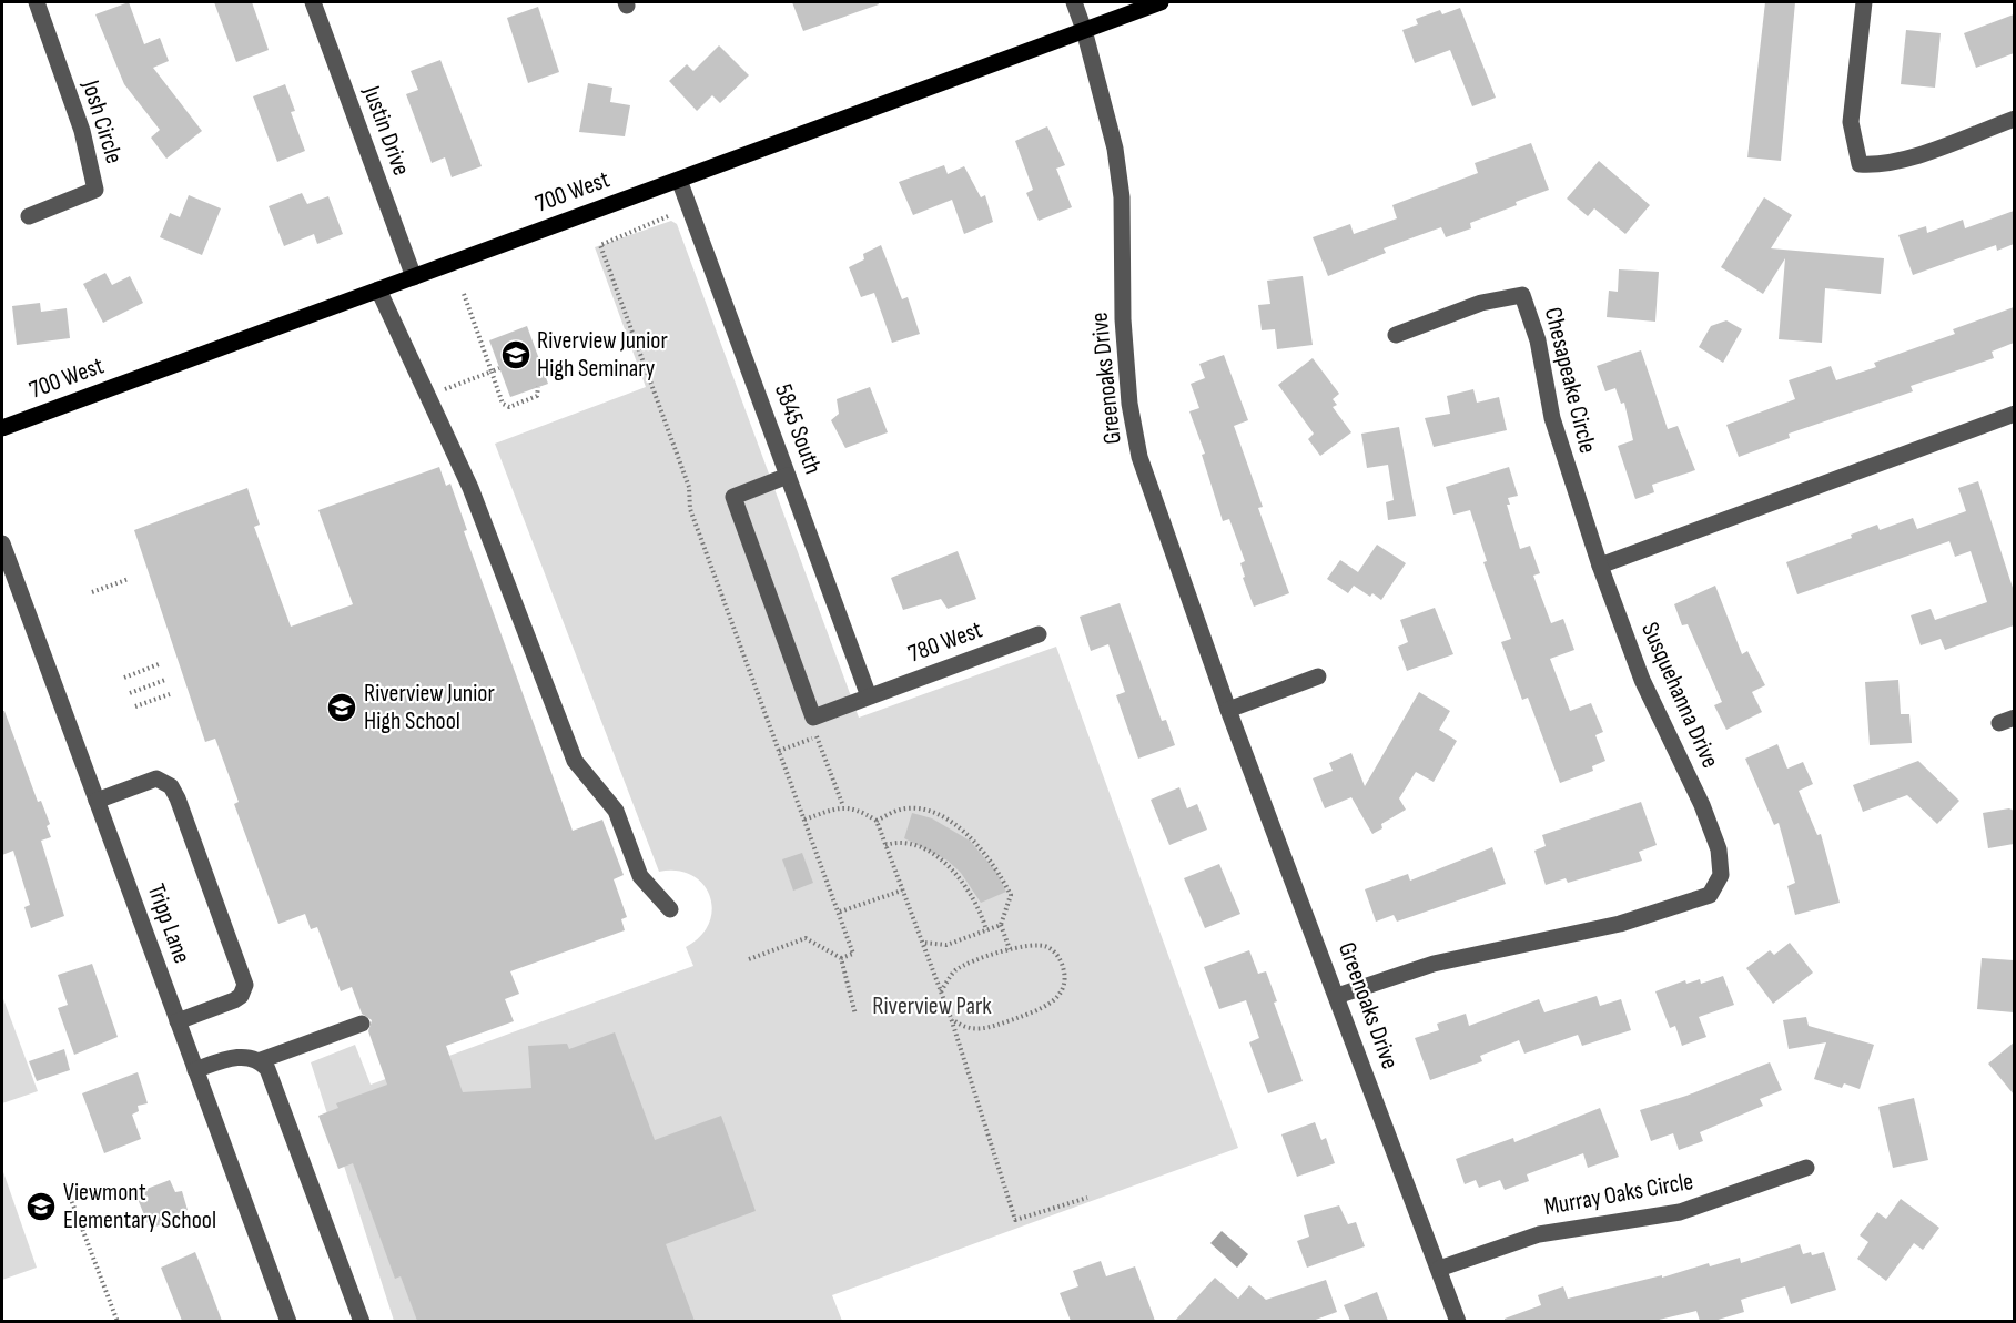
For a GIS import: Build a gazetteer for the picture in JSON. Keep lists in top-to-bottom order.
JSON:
{
  "streets": {
    "main road": ["700 West"],
    "street": [
      "Josh Circle",
      "Justin Drive",
      "Greenoaks Drive",
      "Chesapeake Circle",
      "5845 South",
      "780 West",
      "Susquehanna Drive",
      "Tripp Lane",
      "Murray Oaks Circle"
    ]
  },
  "crossings": [
    ["Justin Drive", "700 West"],
    ["700 West", "Greenoaks Drive"],
    ["700 West", "5845 South"],
    ["Greenoaks Drive", "Susquehanna Drive"],
    ["Greenoaks Drive", "Murray Oaks Circle"],
    ["Chesapeake Circle", "Susquehanna Drive"],
    ["5845 South", "780 West"]
  ],
  "parks": ["Riverview Park"],
  "places": {
    "school or university": ["Riverview Junior High Seminary", "Riverview Junior High School", "Viewmont Elementary School"]
  }
}
